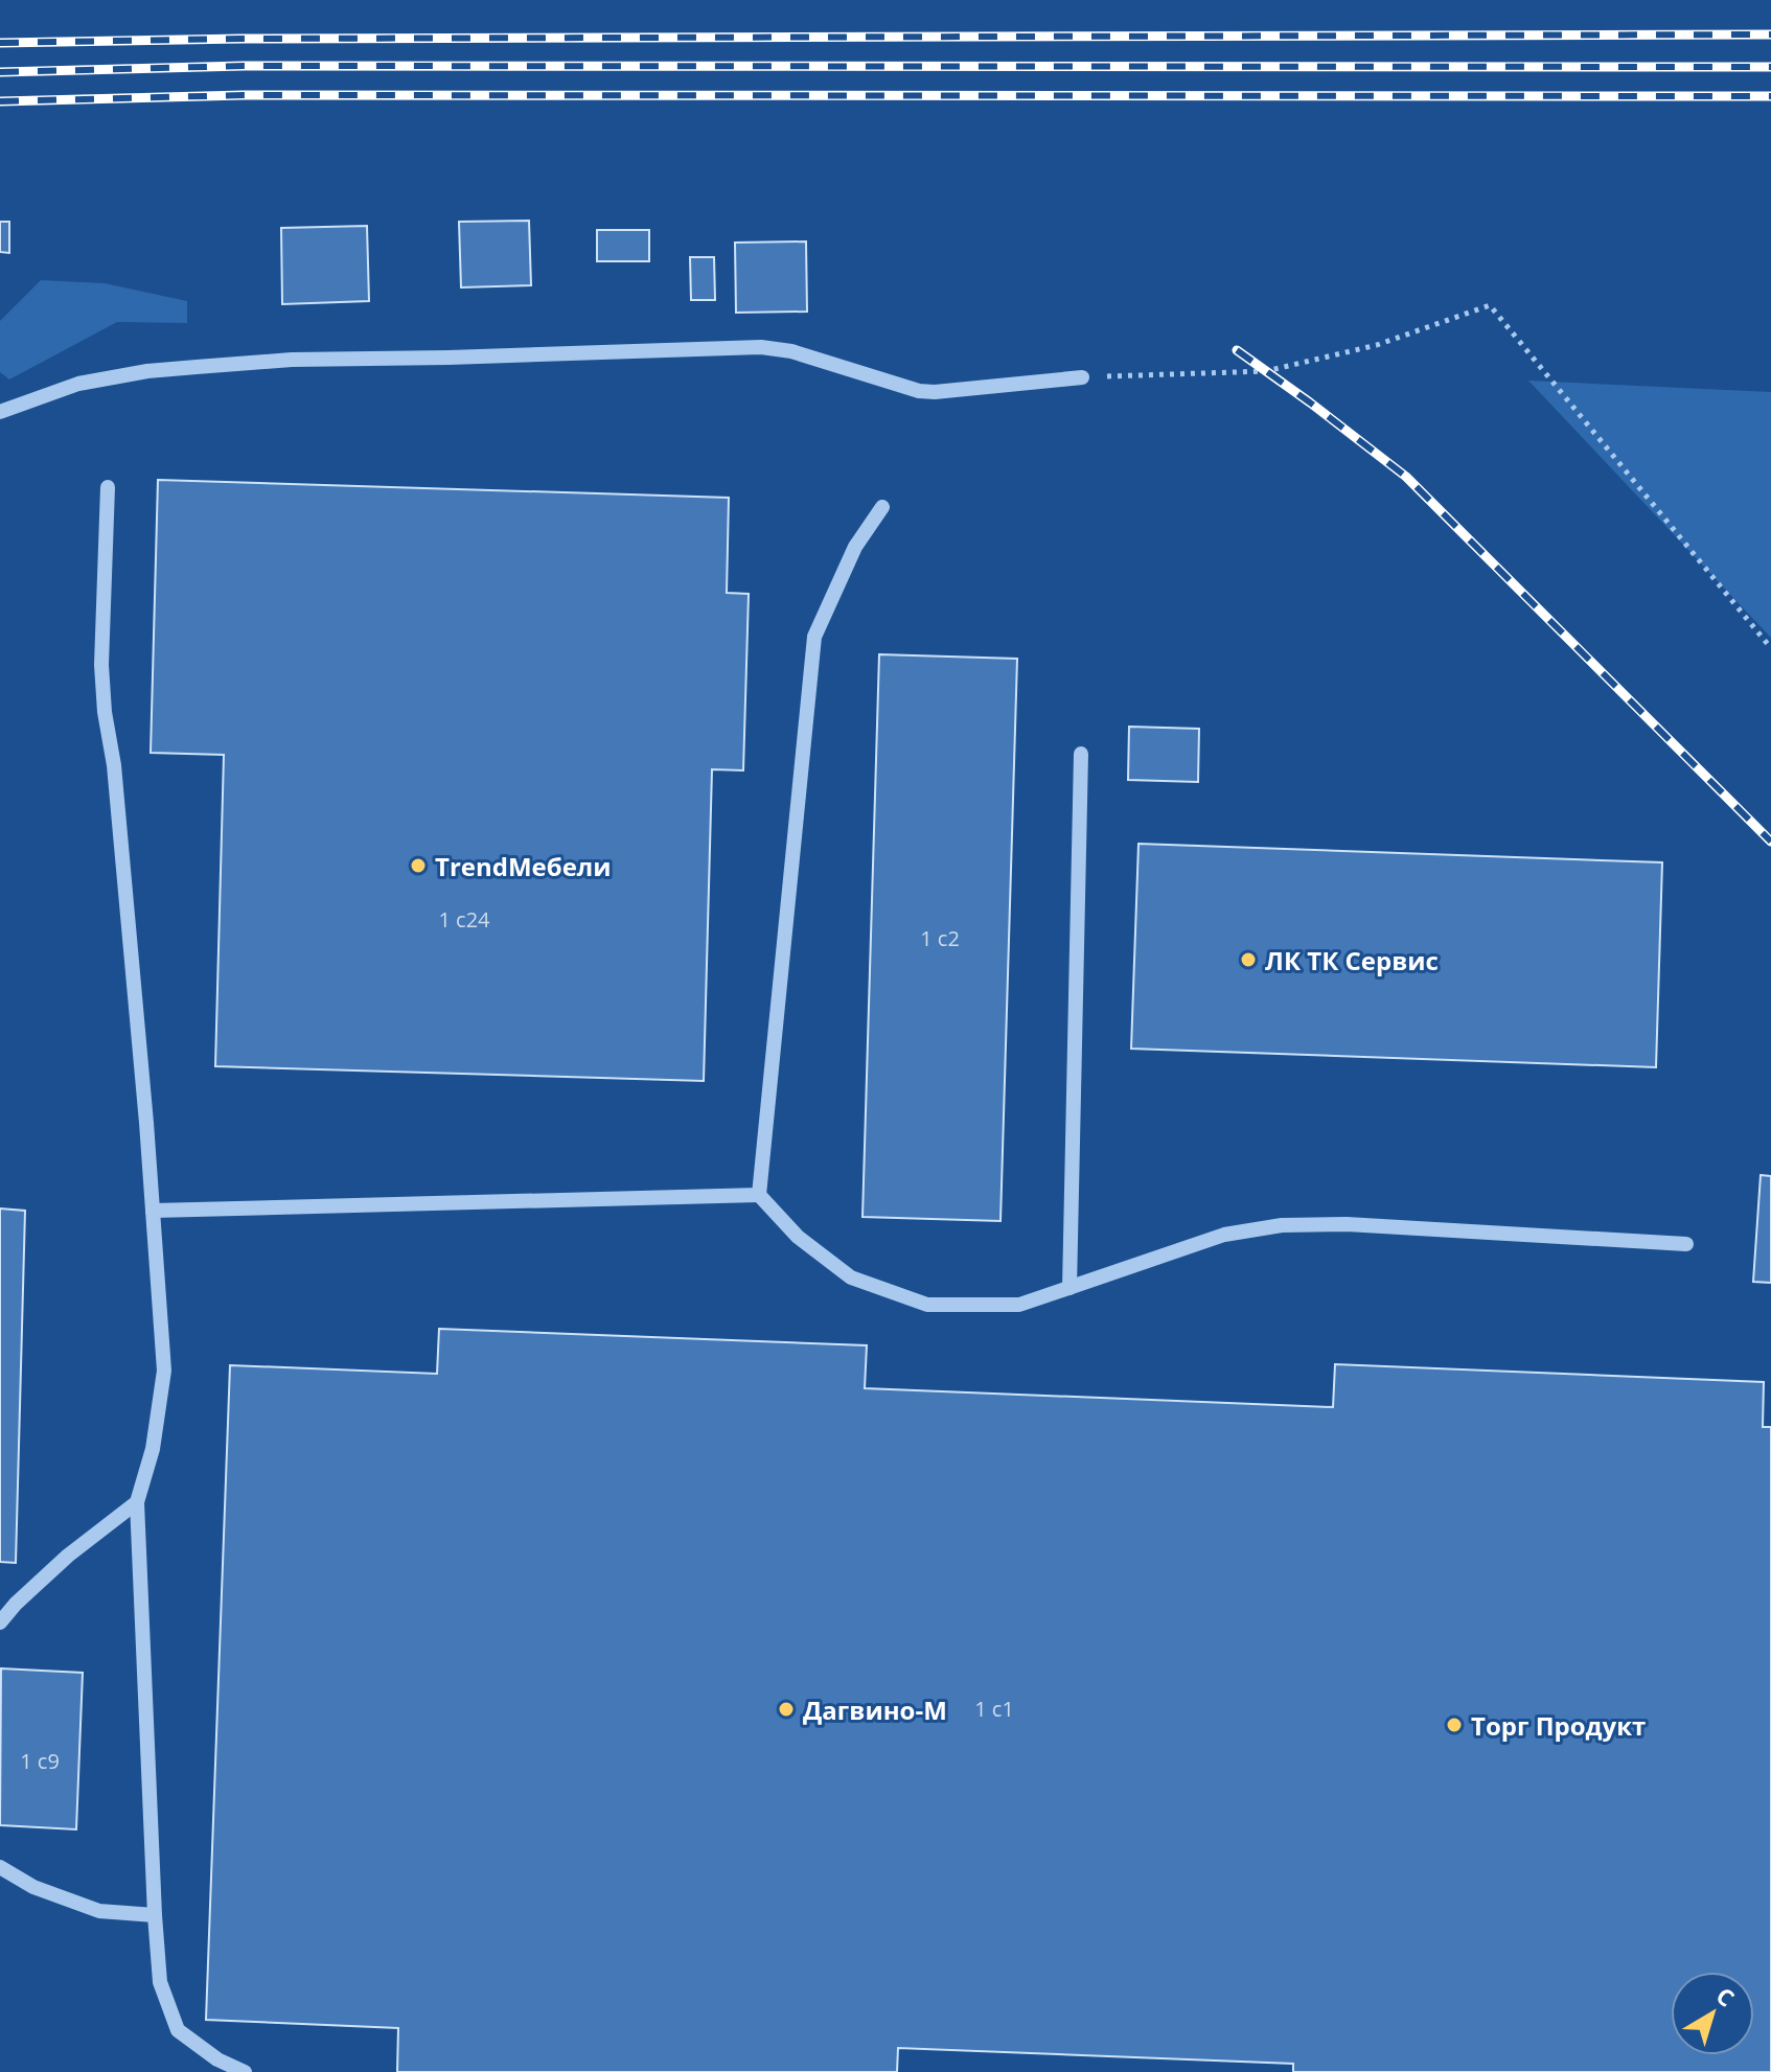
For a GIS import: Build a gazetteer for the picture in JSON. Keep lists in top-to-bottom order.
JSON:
{
  "places": [
    "TrendМебели",
    "ЛК ТК Сервис",
    "Дагвино-М",
    "Торг Продукт"
  ],
  "house_numbers": [
    "1 с24",
    "1 с2",
    "1 с1",
    "1 с9"
  ],
  "north": "top right"
}
